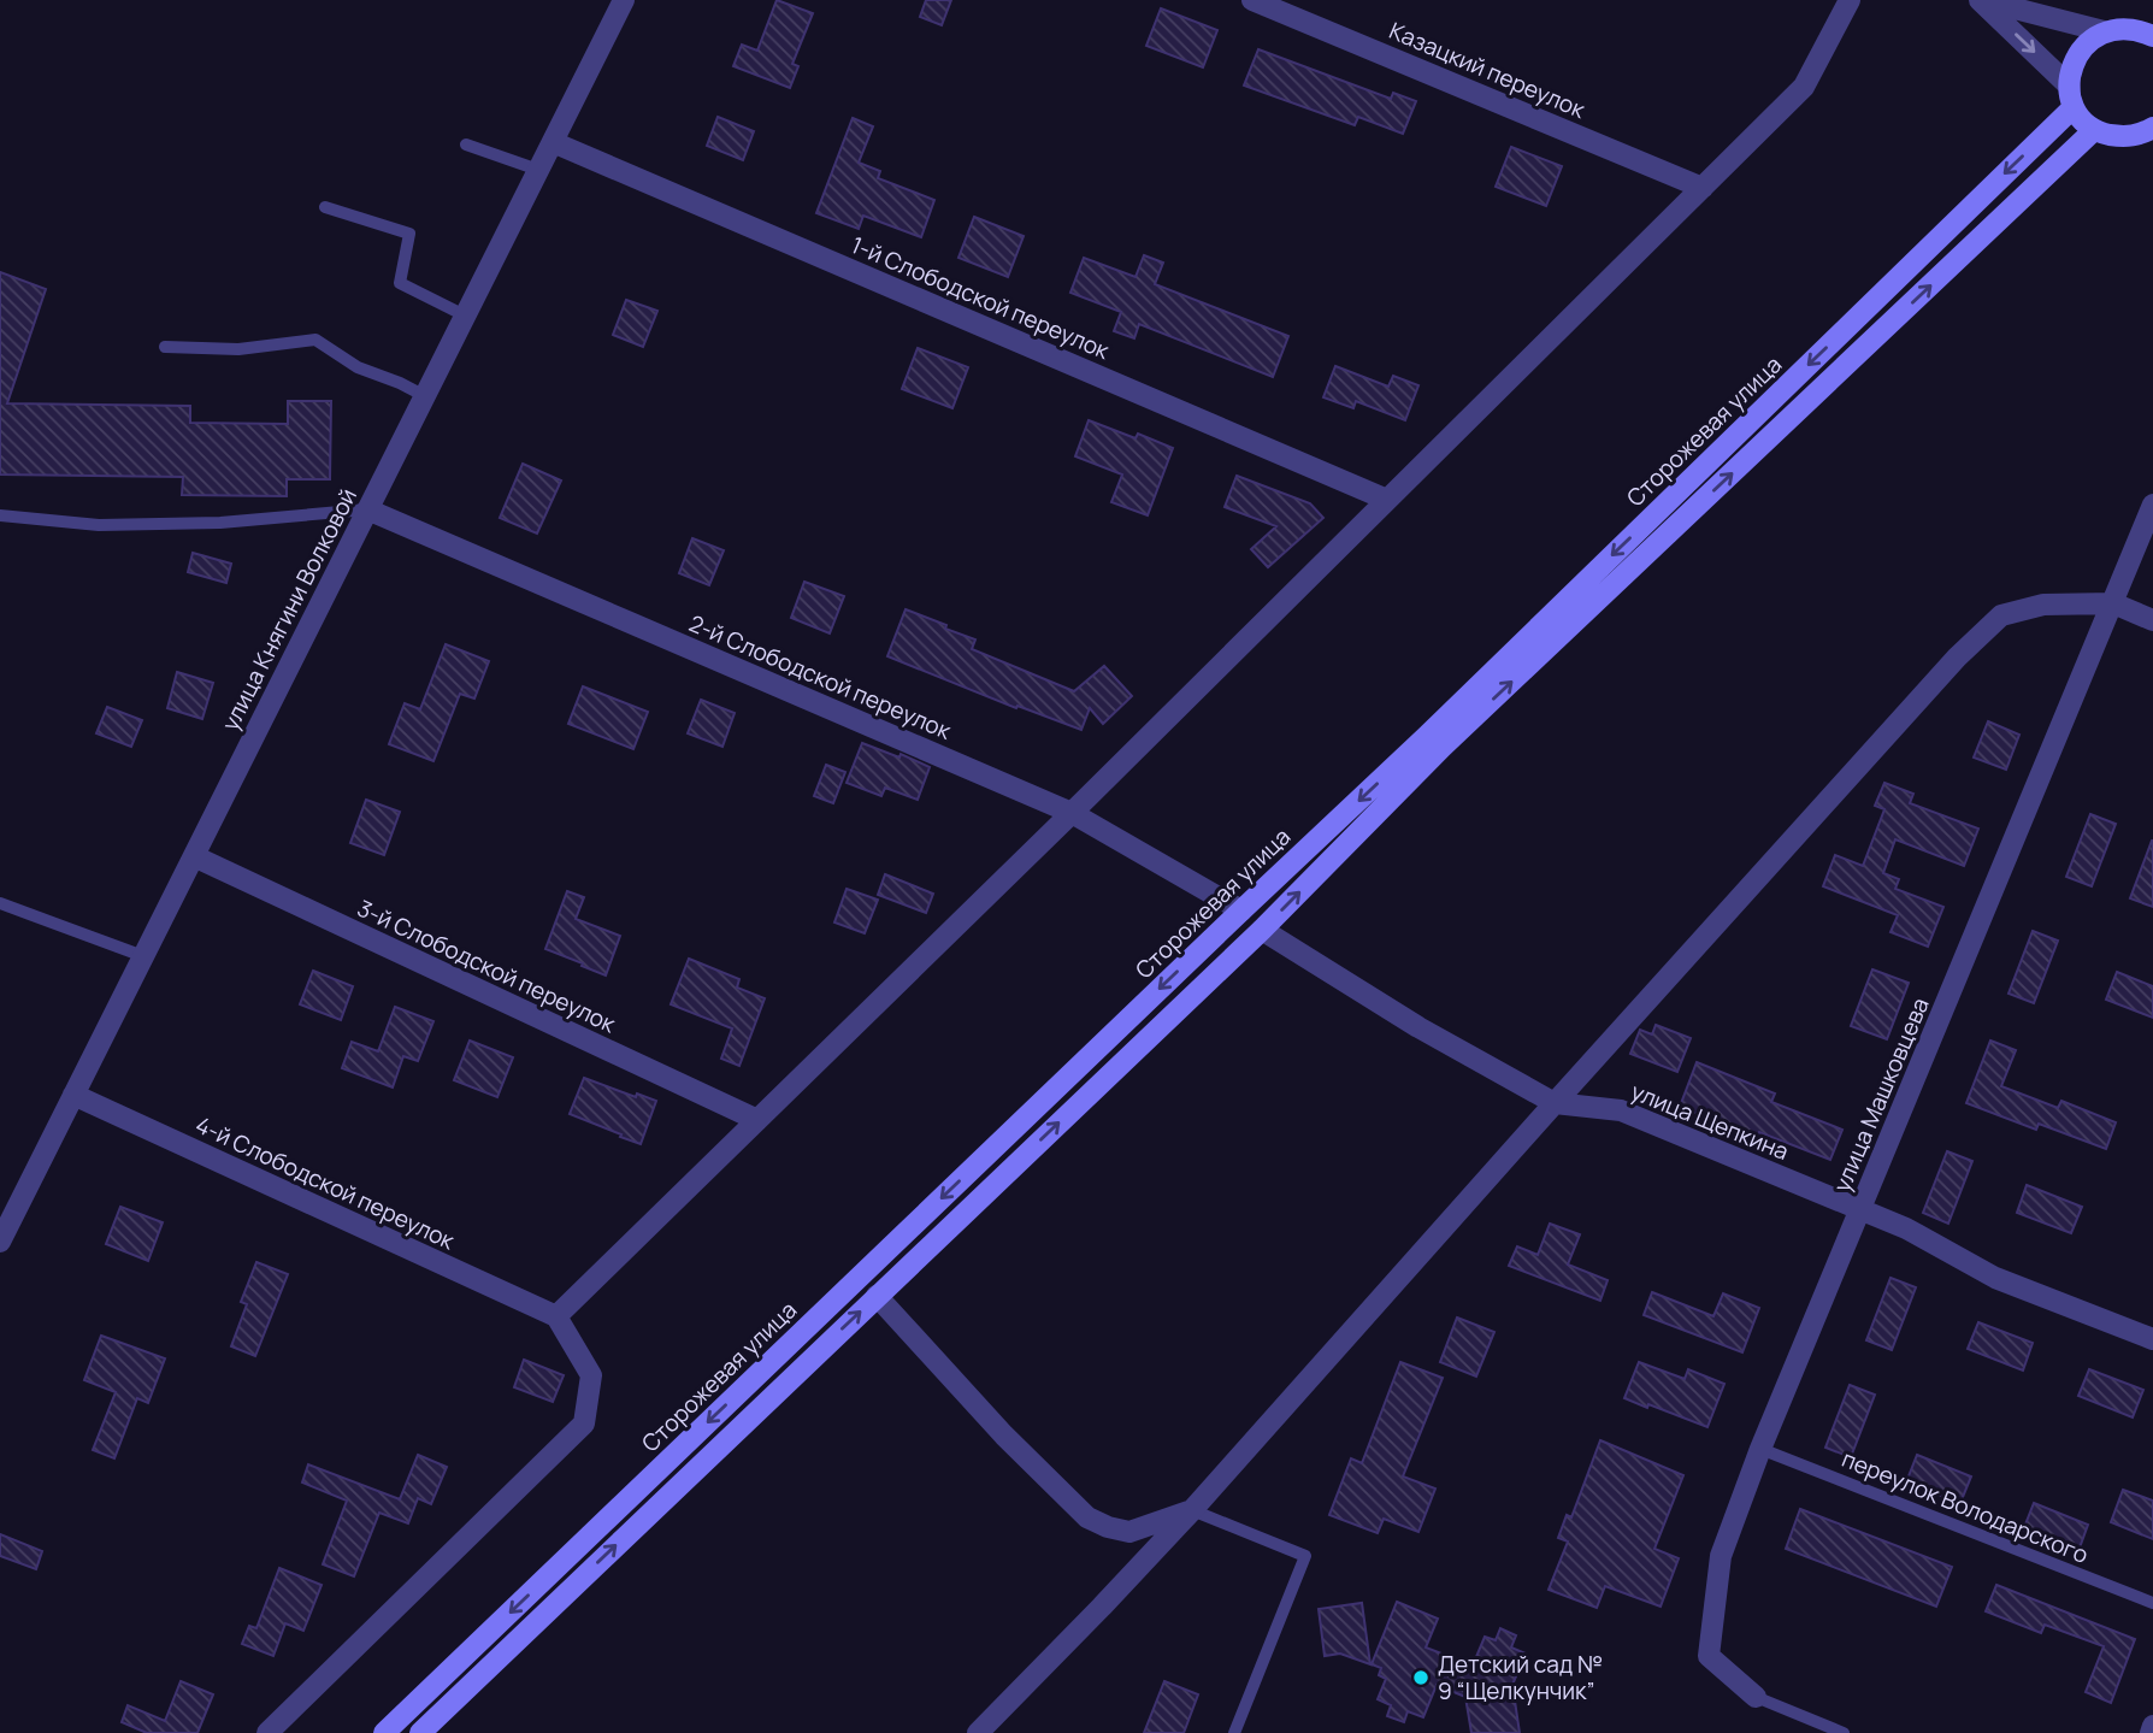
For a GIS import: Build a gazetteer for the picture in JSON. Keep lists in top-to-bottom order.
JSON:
{
  "streets": {
    "main road": ["Сторожевая улица"],
    "street": [
      "Казацкий переулок",
      "1-й Слободской переулок",
      "улица Княгини Волковой",
      "2-й Слободской переулок",
      "3-й Слободской переулок",
      "улица Машковцева",
      "улица Щепкина",
      "4-й Слободской переулок"
    ],
    "lane": ["переулок Володарского"]
  },
  "crossings": [
    ["1-й Слободской переулок", "улица Княгини Волковой"],
    ["Сторожевая улица", "2-й Слободской переулок"],
    ["улица Княгини Волковой", "2-й Слободской переулок"],
    ["улица Княгини Волковой", "3-й Слободской переулок"],
    ["улица Княгини Волковой", "4-й Слободской переулок"],
    ["улица Машковцева", "улица Щепкина"],
    ["улица Машковцева", "переулок Володарского"]
  ],
  "places": ["Детский сад № 9 “Щелкунчик”"]
}
